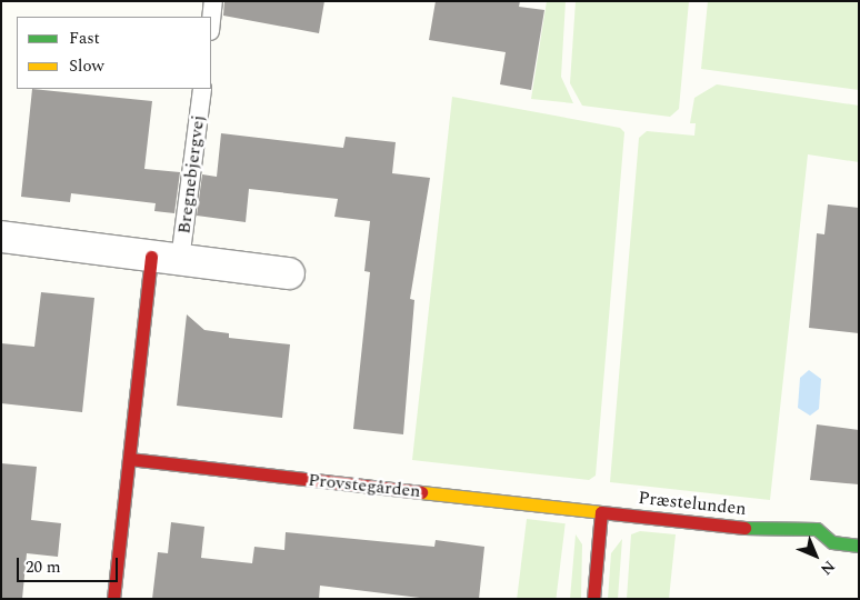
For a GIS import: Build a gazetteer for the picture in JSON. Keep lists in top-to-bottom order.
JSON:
{
  "streets": {
    "street": ["Provstegården", "Præstelunden"],
    "lane": ["Bregnebjergvej"]
  },
  "crossings": [
    ["Provstegården", "Præstelunden"]
  ],
  "legend": ["Fast", "Slow"],
  "scale_bar": "20 m",
  "north": "bottom right"
}
